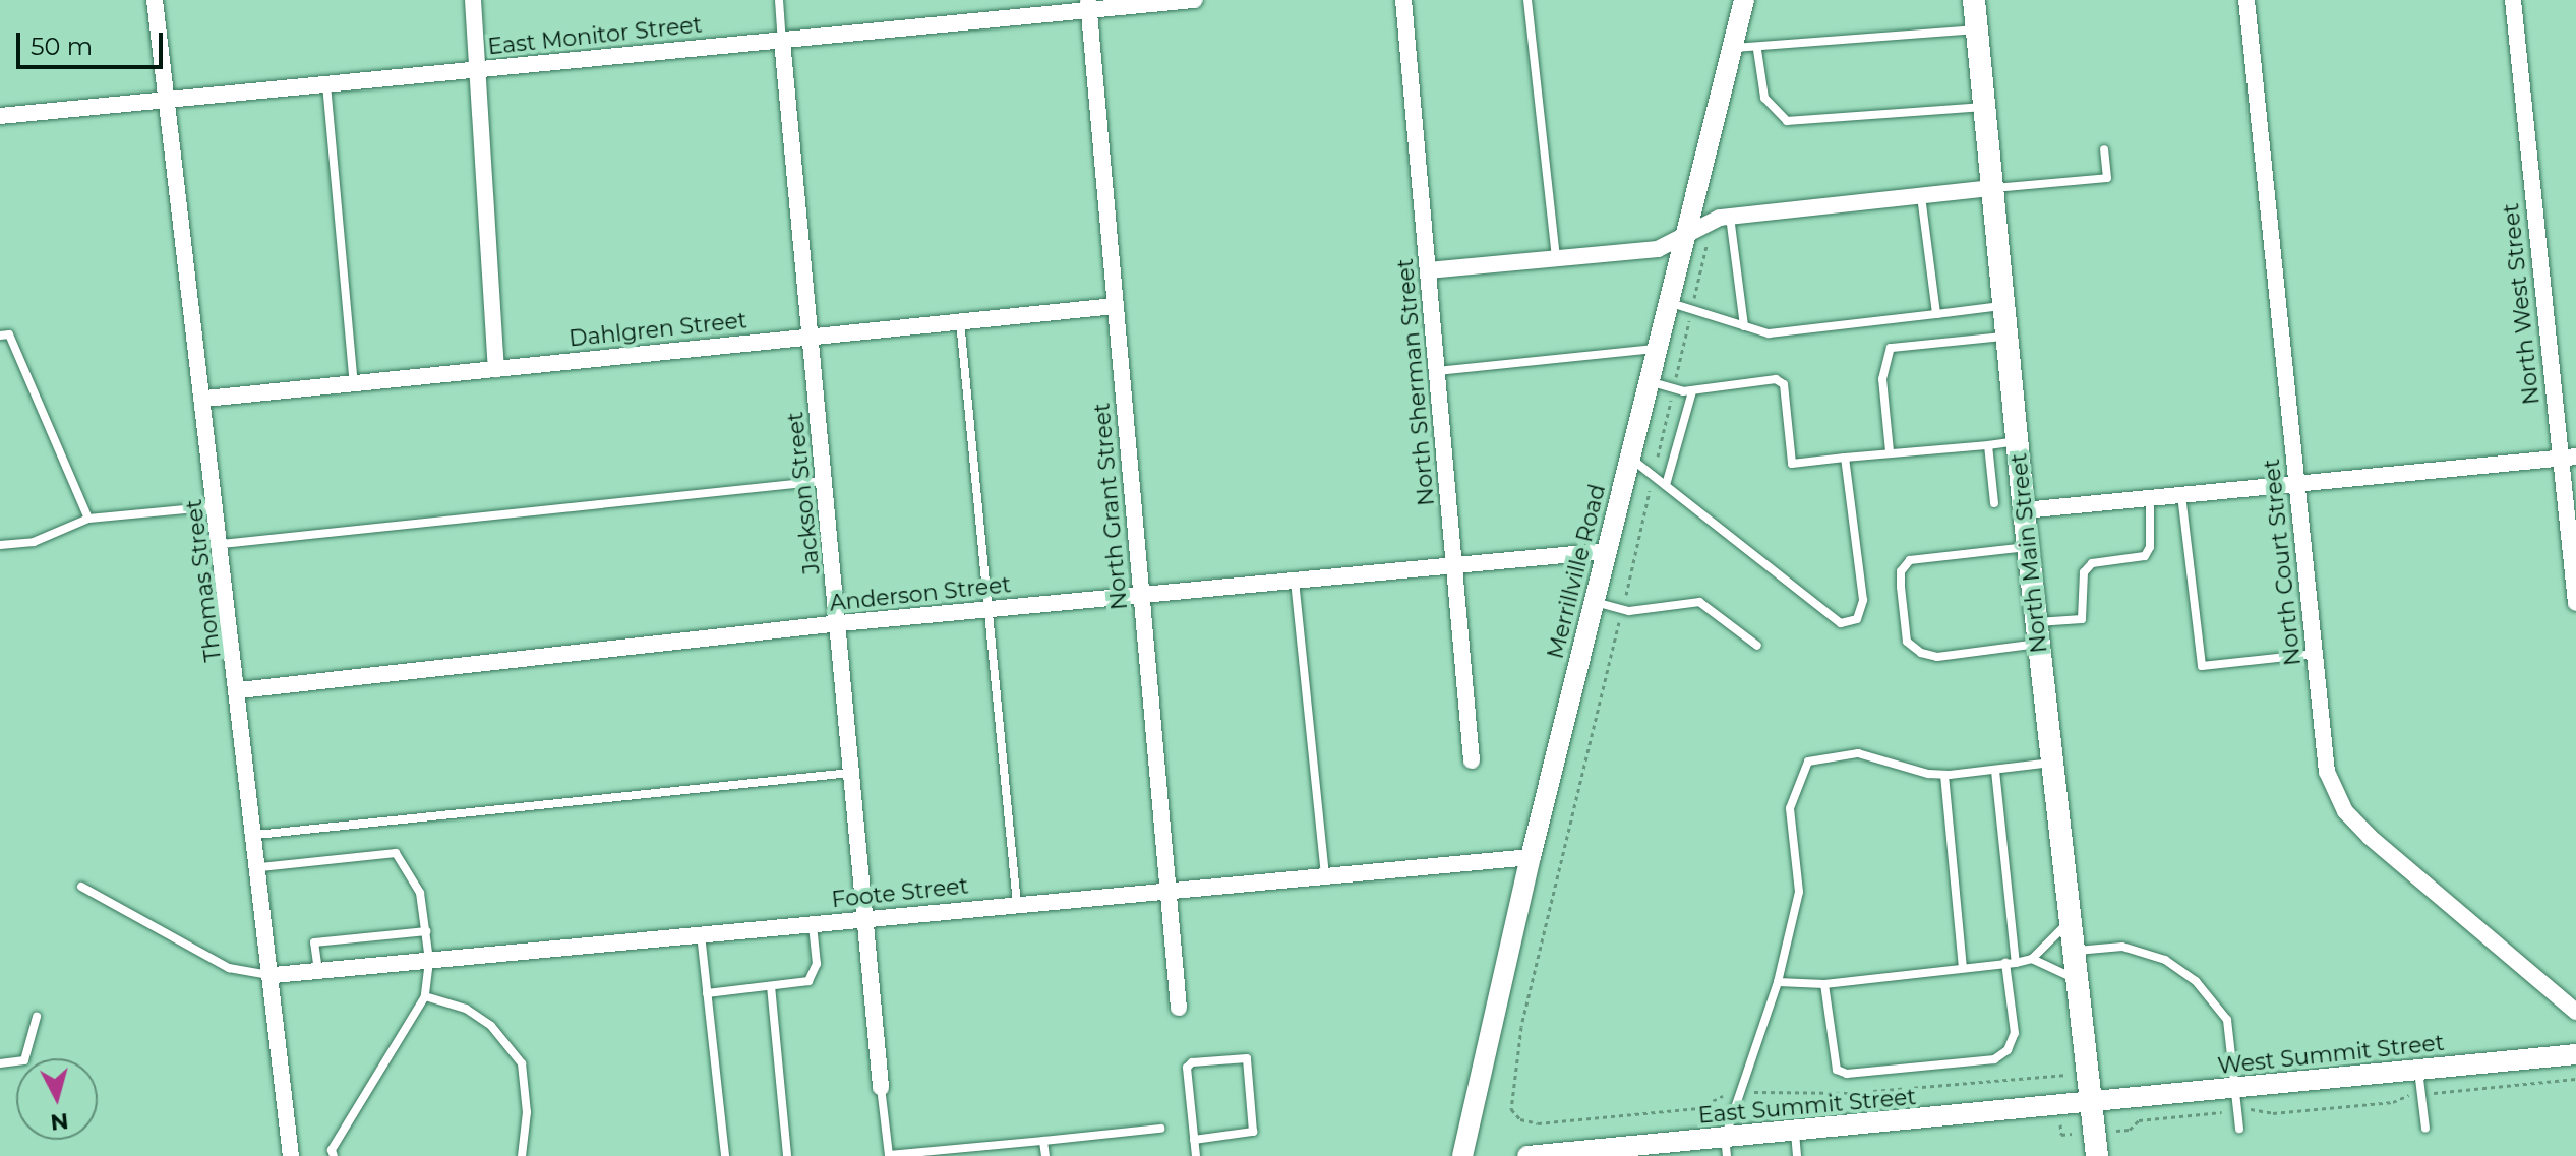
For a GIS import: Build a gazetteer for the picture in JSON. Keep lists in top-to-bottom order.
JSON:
{
  "streets": {
    "main road": ["North Main Street"],
    "street": [
      "East Monitor Street",
      "North West Street",
      "Dahlgren Street",
      "North Sherman Street",
      "Jackson Street",
      "North Grant Street",
      "North Court Street",
      "Merrillville Road",
      "Thomas Street",
      "Anderson Street",
      "Foote Street",
      "West Summit Street",
      "East Summit Street"
    ]
  },
  "crossings": [
    ["East Monitor Street", "Jackson Street"],
    ["East Monitor Street", "North Grant Street"],
    ["East Monitor Street", "Thomas Street"],
    ["Dahlgren Street", "Jackson Street"],
    ["Dahlgren Street", "North Grant Street"],
    ["Dahlgren Street", "Thomas Street"],
    ["North Sherman Street", "Anderson Street"],
    ["Jackson Street", "Anderson Street"],
    ["Jackson Street", "Foote Street"],
    ["North Grant Street", "Anderson Street"],
    ["North Grant Street", "Foote Street"],
    ["North Main Street", "West Summit Street"],
    ["North Main Street", "East Summit Street"],
    ["Merrillville Road", "Anderson Street"],
    ["Merrillville Road", "Foote Street"],
    ["Thomas Street", "Anderson Street"],
    ["Thomas Street", "Foote Street"],
    ["West Summit Street", "East Summit Street"]
  ],
  "scale_bar": "50 m",
  "north": "bottom"
}
